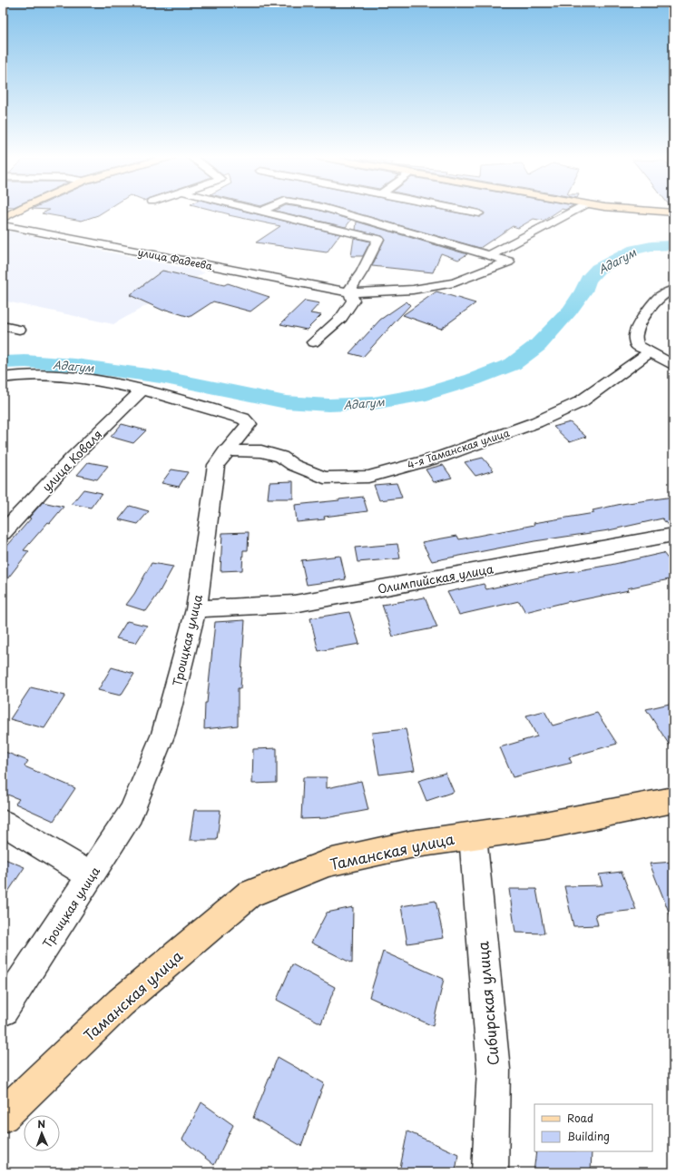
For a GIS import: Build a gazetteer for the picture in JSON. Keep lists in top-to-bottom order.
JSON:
{
  "streets": {
    "main road": ["Таманская улица"],
    "street": [
      "улица Фадеева",
      "4-я Таманская улица",
      "улица Коваля",
      "Олимпийская улица",
      "Троицкая улица",
      "Сибирская улица"
    ]
  },
  "crossings": [
    ["4-я Таманская улица", "Троицкая улица"],
    ["улица Коваля", "Троицкая улица"],
    ["Олимпийская улица", "Троицкая улица"],
    ["Таманская улица", "Сибирская улица"]
  ],
  "water": ["Адагум"],
  "legend": ["Road", "Building"],
  "north": "top"
}
